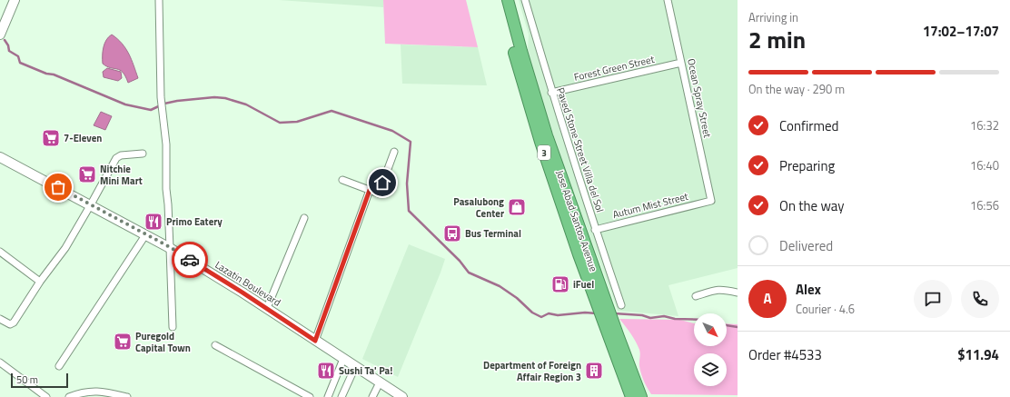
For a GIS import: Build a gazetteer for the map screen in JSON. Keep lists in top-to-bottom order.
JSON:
{
  "streets": {
    "highway": ["3", "Jose Abad Santos Avenue"],
    "main road": ["Lazatin Boulevard"],
    "street": [
      "Forest Green Street",
      "Ocean Spray Street",
      "Paved Stone Street Villa del Sol",
      "Autum Mist Street"
    ]
  },
  "crossings": [
    ["Forest Green Street", "Ocean Spray Street"],
    ["Forest Green Street", "Paved Stone Street Villa del Sol"],
    ["Ocean Spray Street", "Autum Mist Street"],
    ["Paved Stone Street Villa del Sol", "Autum Mist Street"],
    ["3", "Jose Abad Santos Avenue"]
  ],
  "places": {
    "supermarket": ["7-Eleven", "Nitchie Mini Mart", "Puregold Capital Town"],
    "shop": ["Pasalubong Center"],
    "restaurant": ["Primo Eatery", "Sushi Ta' Pa!"],
    "bus stop": ["Bus Terminal"],
    "fuel station": ["iFuel"],
    "building": ["Department of Foreign Affair Region 3"]
  },
  "scale_bar": "50 m",
  "north": "bottom right",
  "page": {
    "heading": ["2 min", "Arriving in", "17:02–17:07"],
    "panel": [
      "Alex",
      "Courier · 4.6",
      "Order #4533",
      "$11.94"
    ],
    "bar": "On the way · 290 m",
    "list": [
      ["Confirmed", "16:32"],
      ["Preparing", "16:40"],
      ["On the way", "16:56"],
      "Delivered"
    ],
    "round": "A",
    "scale": "50 m"
  }
}
